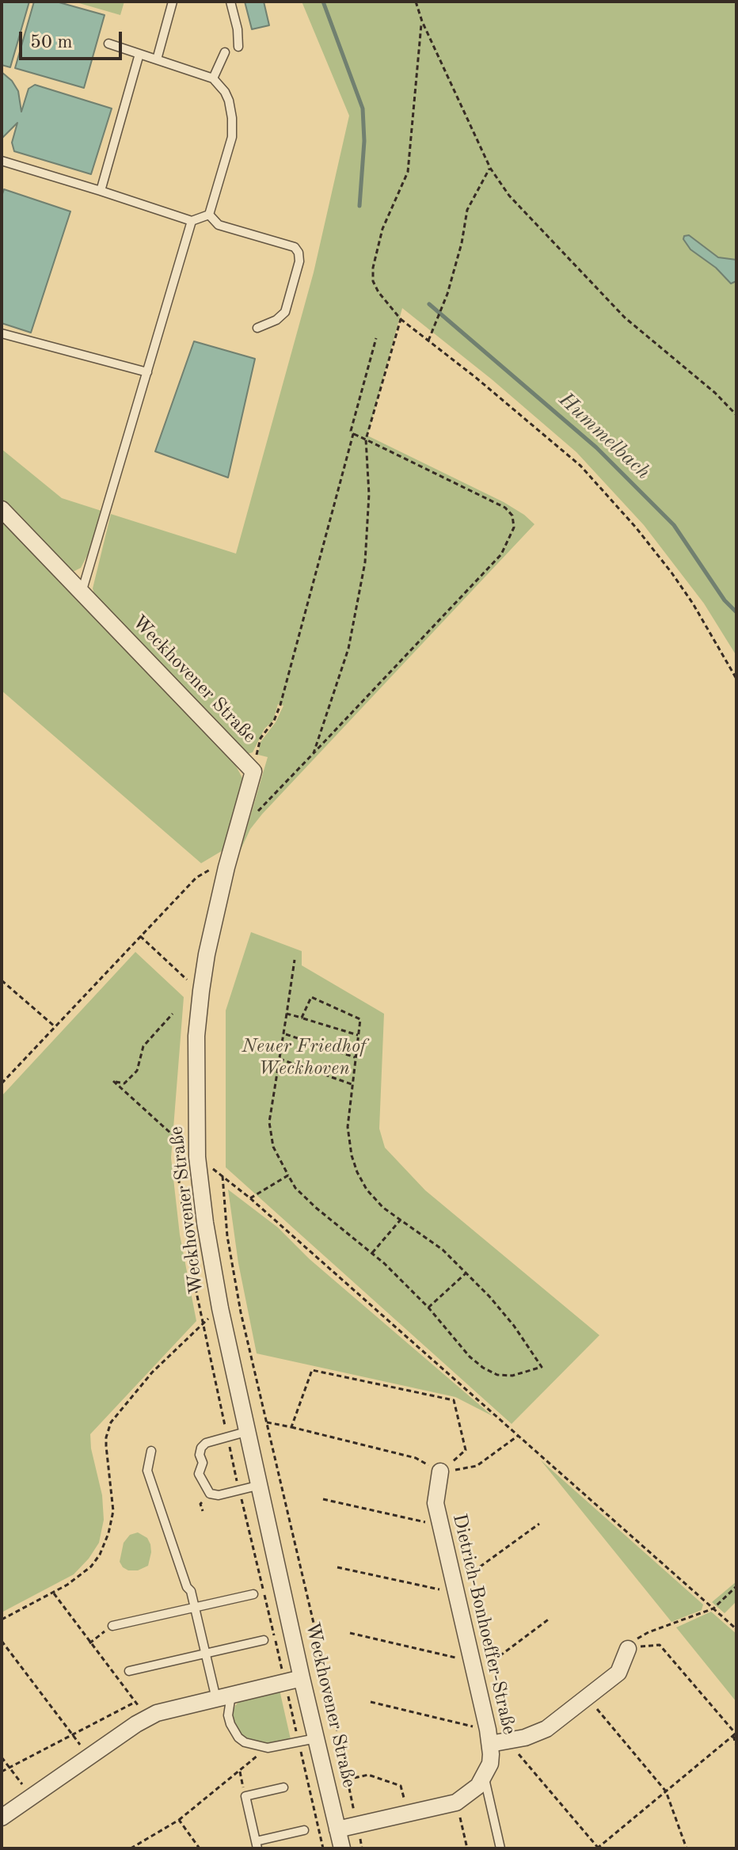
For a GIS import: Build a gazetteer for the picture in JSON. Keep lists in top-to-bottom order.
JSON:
{
  "streets": {
    "street": ["Weckhovener Straße", "Dietrich-Bonhoeffer-Straße"]
  },
  "water": ["Hummelbach"],
  "parks": ["Neuer Friedhof Weckhoven"],
  "scale_bar": "50 m"
}
